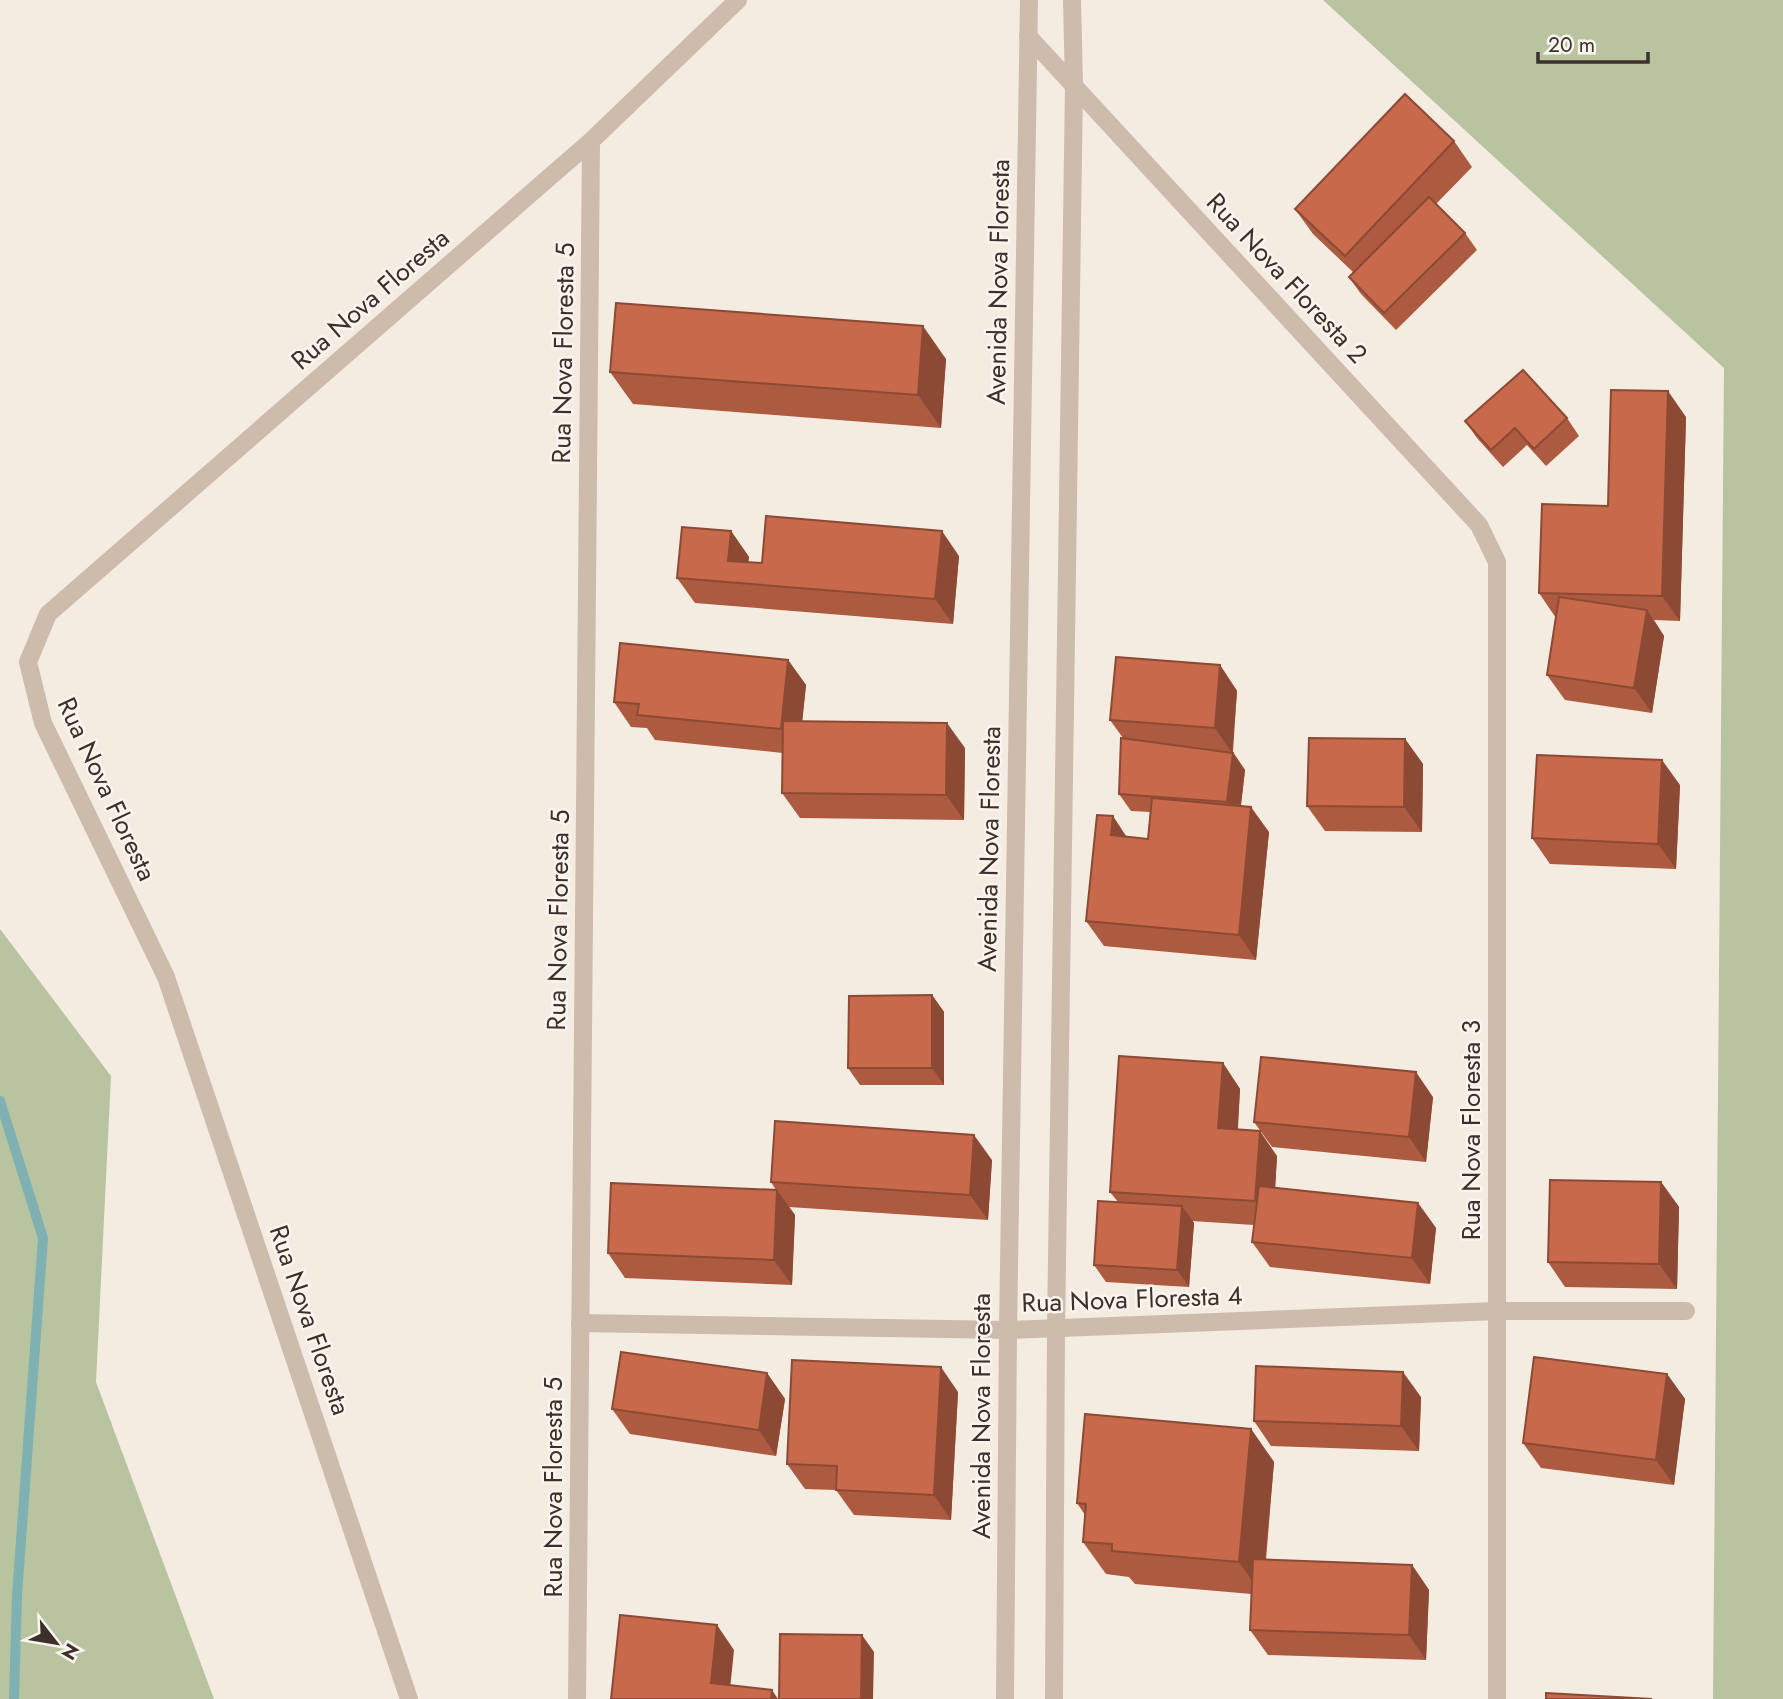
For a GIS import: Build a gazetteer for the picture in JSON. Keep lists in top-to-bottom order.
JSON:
{
  "streets": {
    "street": [
      "Rua Nova Floresta 2",
      "Avenida Nova Floresta",
      "Rua Nova Floresta",
      "Rua Nova Floresta 5",
      "Rua Nova Floresta 3",
      "Rua Nova Floresta 4"
    ]
  },
  "crossings": [
    ["Rua Nova Floresta 2", "Avenida Nova Floresta"],
    ["Rua Nova Floresta 2", "Rua Nova Floresta 3"],
    ["Avenida Nova Floresta", "Rua Nova Floresta 4"],
    ["Rua Nova Floresta", "Rua Nova Floresta 5"],
    ["Rua Nova Floresta 5", "Rua Nova Floresta 4"],
    ["Rua Nova Floresta 3", "Rua Nova Floresta 4"]
  ],
  "scale_bar": "20 m",
  "north": "bottom right"
}
